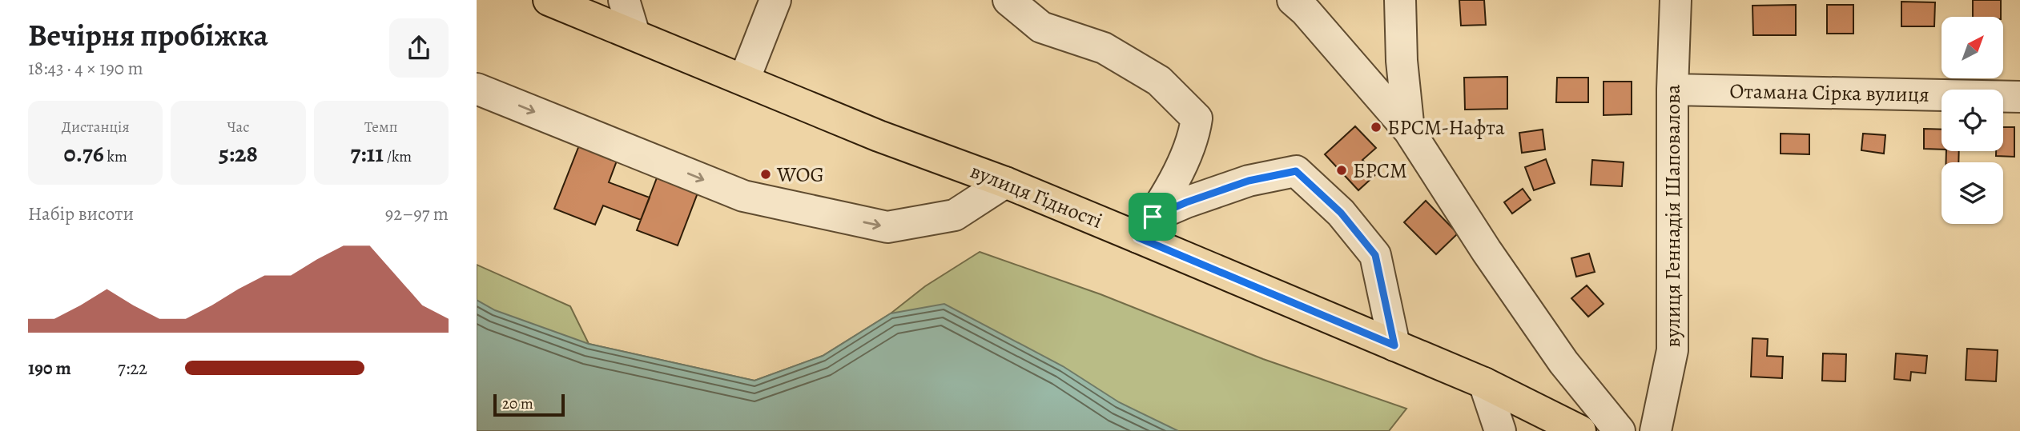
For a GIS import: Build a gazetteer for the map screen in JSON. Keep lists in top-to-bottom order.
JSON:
{
  "streets": {
    "main road": ["вулиця Гідності"],
    "street": ["Отамана Сірка вулиця", "вулиця Геннадія Шаповалова"]
  },
  "crossings": [
    ["Отамана Сірка вулиця", "вулиця Геннадія Шаповалова"]
  ],
  "places": ["БРСМ-Нафта", "БРСМ", "WOG"],
  "scale_bar": "20 m",
  "north": "top right",
  "page": {
    "heading": ["Вечірня пробіжка", "18:43 · 4 × 190 m"],
    "stats": [
      ["Дистанція", "0.76 km"],
      ["Час", "5:28"],
      ["Темп", "7:11 /km"]
    ],
    "chart": ["Набір висоти", "92–97 m"],
    "list": [
      {
        "name": "190 m",
        "note": "7:22"
      }
    ],
    "scale": "20 m"
  }
}
